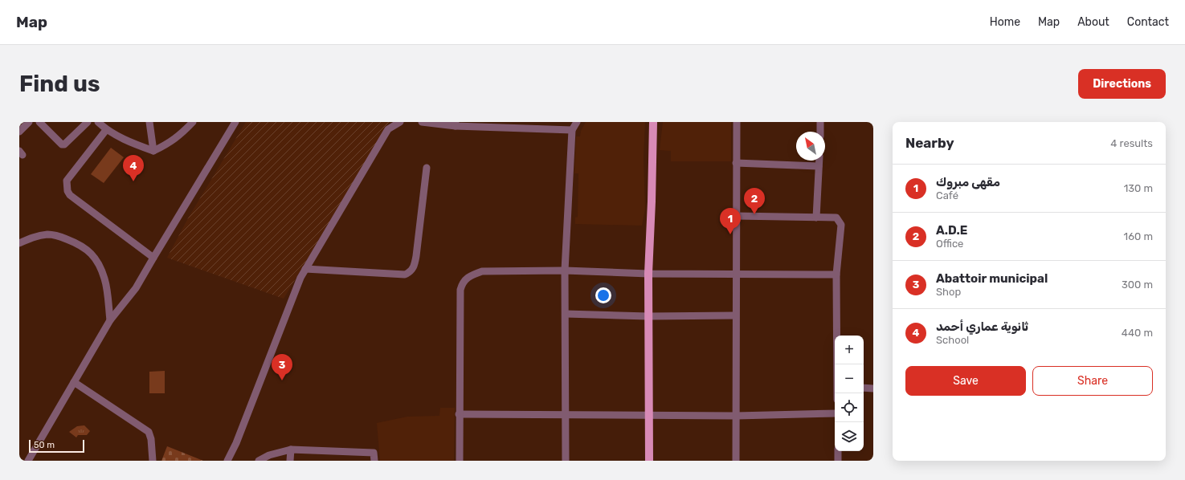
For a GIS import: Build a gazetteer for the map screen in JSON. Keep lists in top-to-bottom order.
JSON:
{
  "scale_bar": "50 m",
  "north": "top left",
  "page": {
    "header": "Map",
    "nav": [
      "Home",
      "Map",
      "About",
      "Contact"
    ],
    "buttons": [
      "Directions",
      ["Save", "Share"]
    ],
    "title": "Find us",
    "heading": ["Nearby", "4 results"],
    "pins": [
      "4",
      "2",
      "1",
      "3"
    ],
    "list": [
      {
        "mark": "1",
        "name": "مقهى مبروك",
        "note": "Café",
        "value": "130 m"
      },
      {
        "mark": "2",
        "name": "A.D.E",
        "note": "Office",
        "value": "160 m"
      },
      {
        "mark": "3",
        "name": "Abattoir municipal",
        "note": "Shop",
        "value": "300 m"
      },
      {
        "mark": "4",
        "name": "ثانوية عماري أحمد",
        "note": "School",
        "value": "440 m"
      }
    ],
    "map_buttons": ["+", "−"],
    "scale": "50 m"
  }
}
